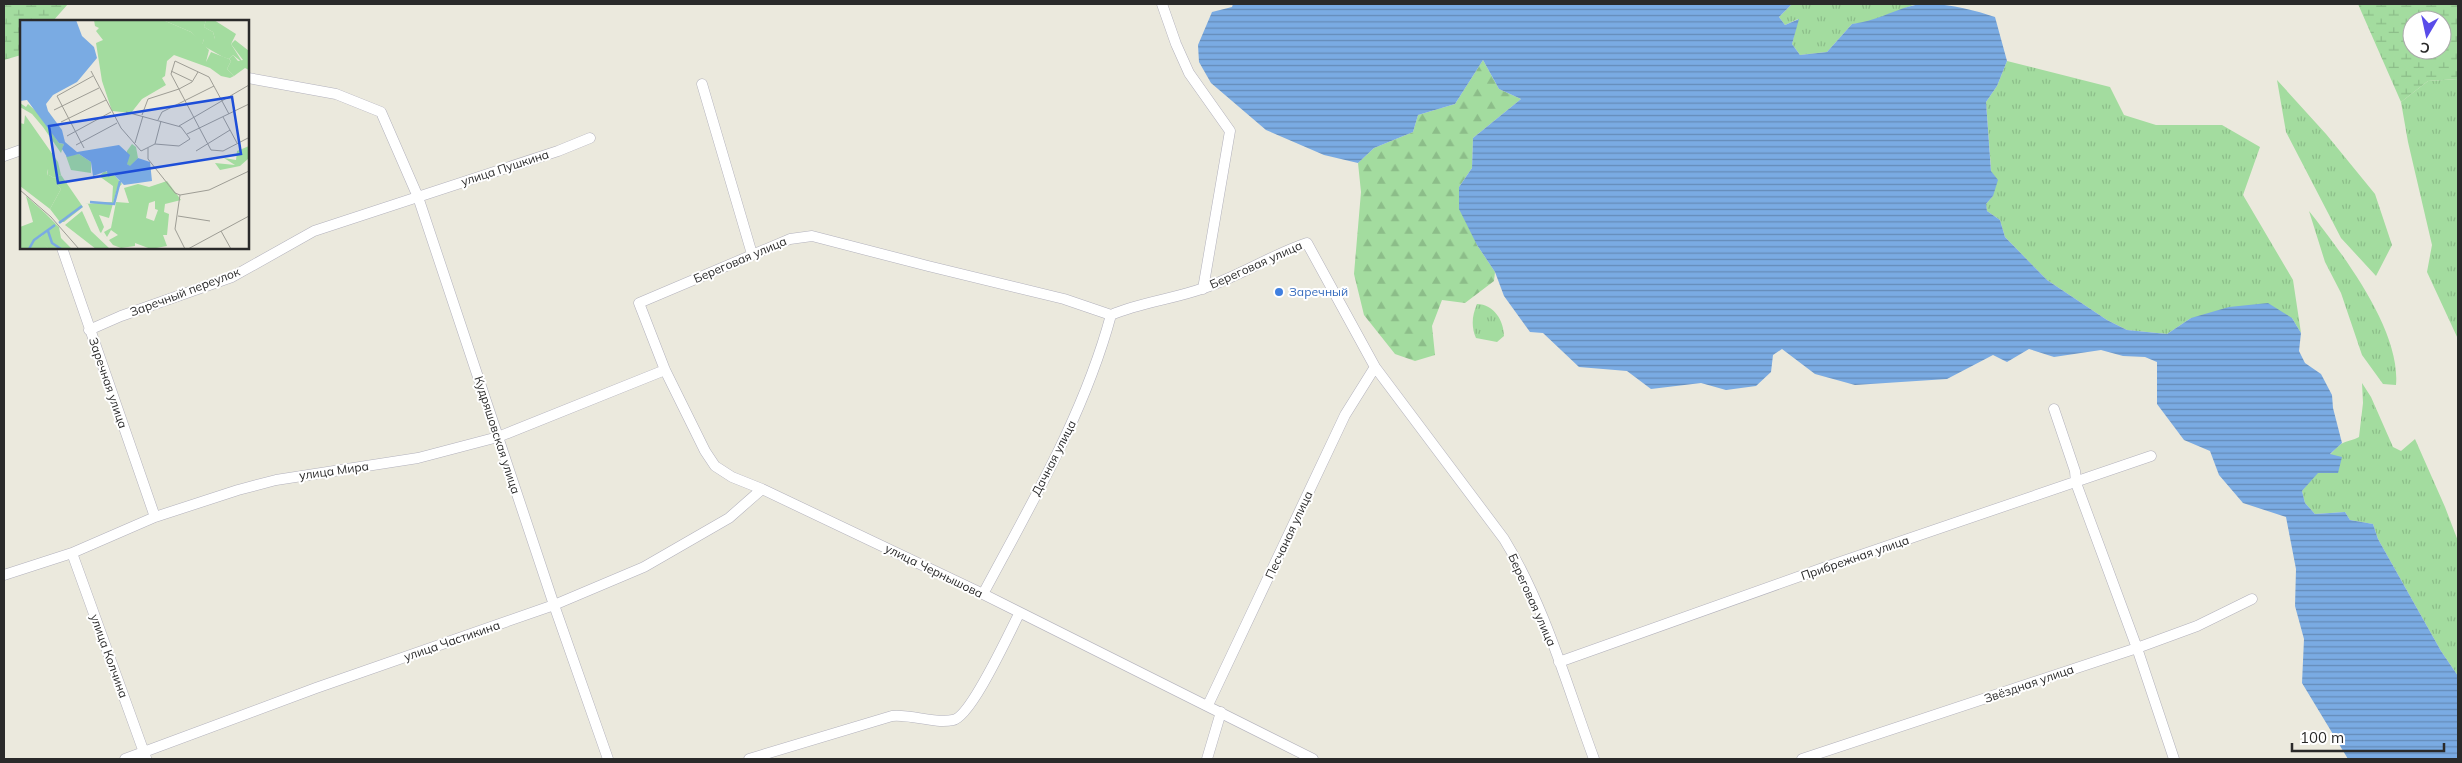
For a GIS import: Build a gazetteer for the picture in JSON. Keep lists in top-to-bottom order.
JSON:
{
  "streets": {
    "street": [
      "улица Пушкина",
      "Береговая улица",
      "Заречный переулок",
      "Заречная улица",
      "Кудряшовская улица",
      "Дачная улица",
      "улица Мира",
      "Песчаная улица",
      "Прибрежная улица",
      "улица Чернышова",
      "улица Частикина",
      "улица Колчина",
      "Звёздная улица"
    ]
  },
  "crossings": [
    ["улица Пушкина", "Заречный переулок"],
    ["улица Пушкина", "Кудряшовская улица"],
    ["Береговая улица", "Дачная улица"],
    ["Береговая улица", "Песчаная улица"],
    ["Береговая улица", "Прибрежная улица"],
    ["Береговая улица", "улица Чернышова"],
    ["Заречный переулок", "Заречная улица"],
    ["Заречный переулок", "Кудряшовская улица"],
    ["Заречная улица", "улица Мира"],
    ["Кудряшовская улица", "улица Мира"],
    ["Кудряшовская улица", "улица Частикина"],
    ["Дачная улица", "улица Чернышова"],
    ["улица Мира", "улица Чернышова"],
    ["улица Мира", "улица Колчина"],
    ["Песчаная улица", "улица Чернышова"],
    ["улица Чернышова", "улица Частикина"],
    ["улица Частикина", "улица Колчина"]
  ],
  "places": ["Заречный"],
  "scale_bar": "100 m",
  "north": "bottom"
}
